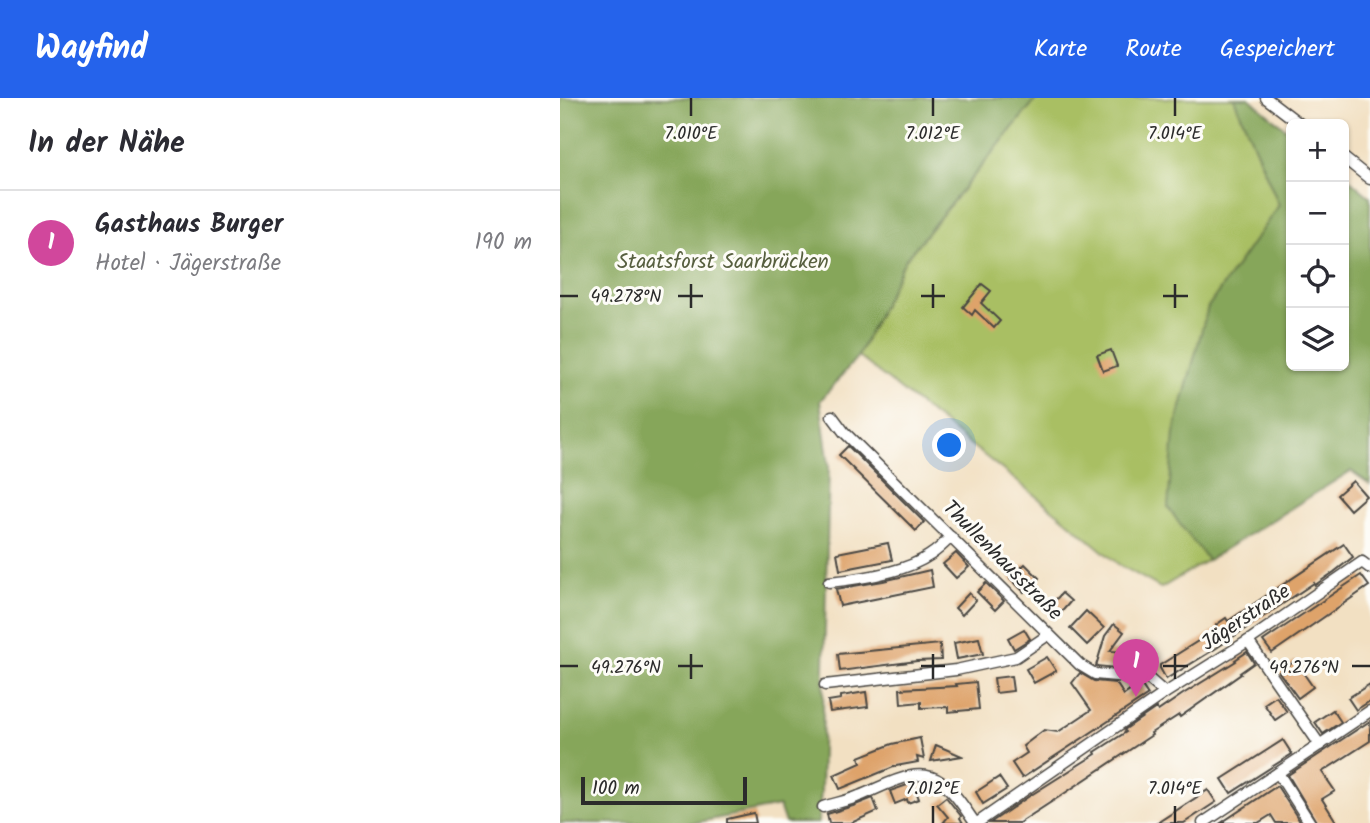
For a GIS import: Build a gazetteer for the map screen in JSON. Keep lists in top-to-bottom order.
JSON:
{
  "streets": {
    "street": ["Thullenhausstraße", "Jägerstraße"]
  },
  "crossings": [
    ["Thullenhausstraße", "Jägerstraße"]
  ],
  "parks": ["Staatsforst Saarbrücken"],
  "scale_bar": "100 m",
  "page": {
    "header": "Wayfind",
    "nav": ["Karte", "Route", "Gespeichert"],
    "heading": "In der Nähe",
    "map_buttons": ["+", "−"],
    "list": [
      {
        "mark": "1",
        "name": "Gasthaus Burger",
        "note": "Hotel · Jägerstraße",
        "value": "190 m"
      }
    ],
    "pins": "1",
    "scale": "100 m"
  },
  "coordinates": [
    "7.010°E",
    "7.012°E",
    "7.014°E",
    "49.278°N",
    "49.276°N"
  ]
}
